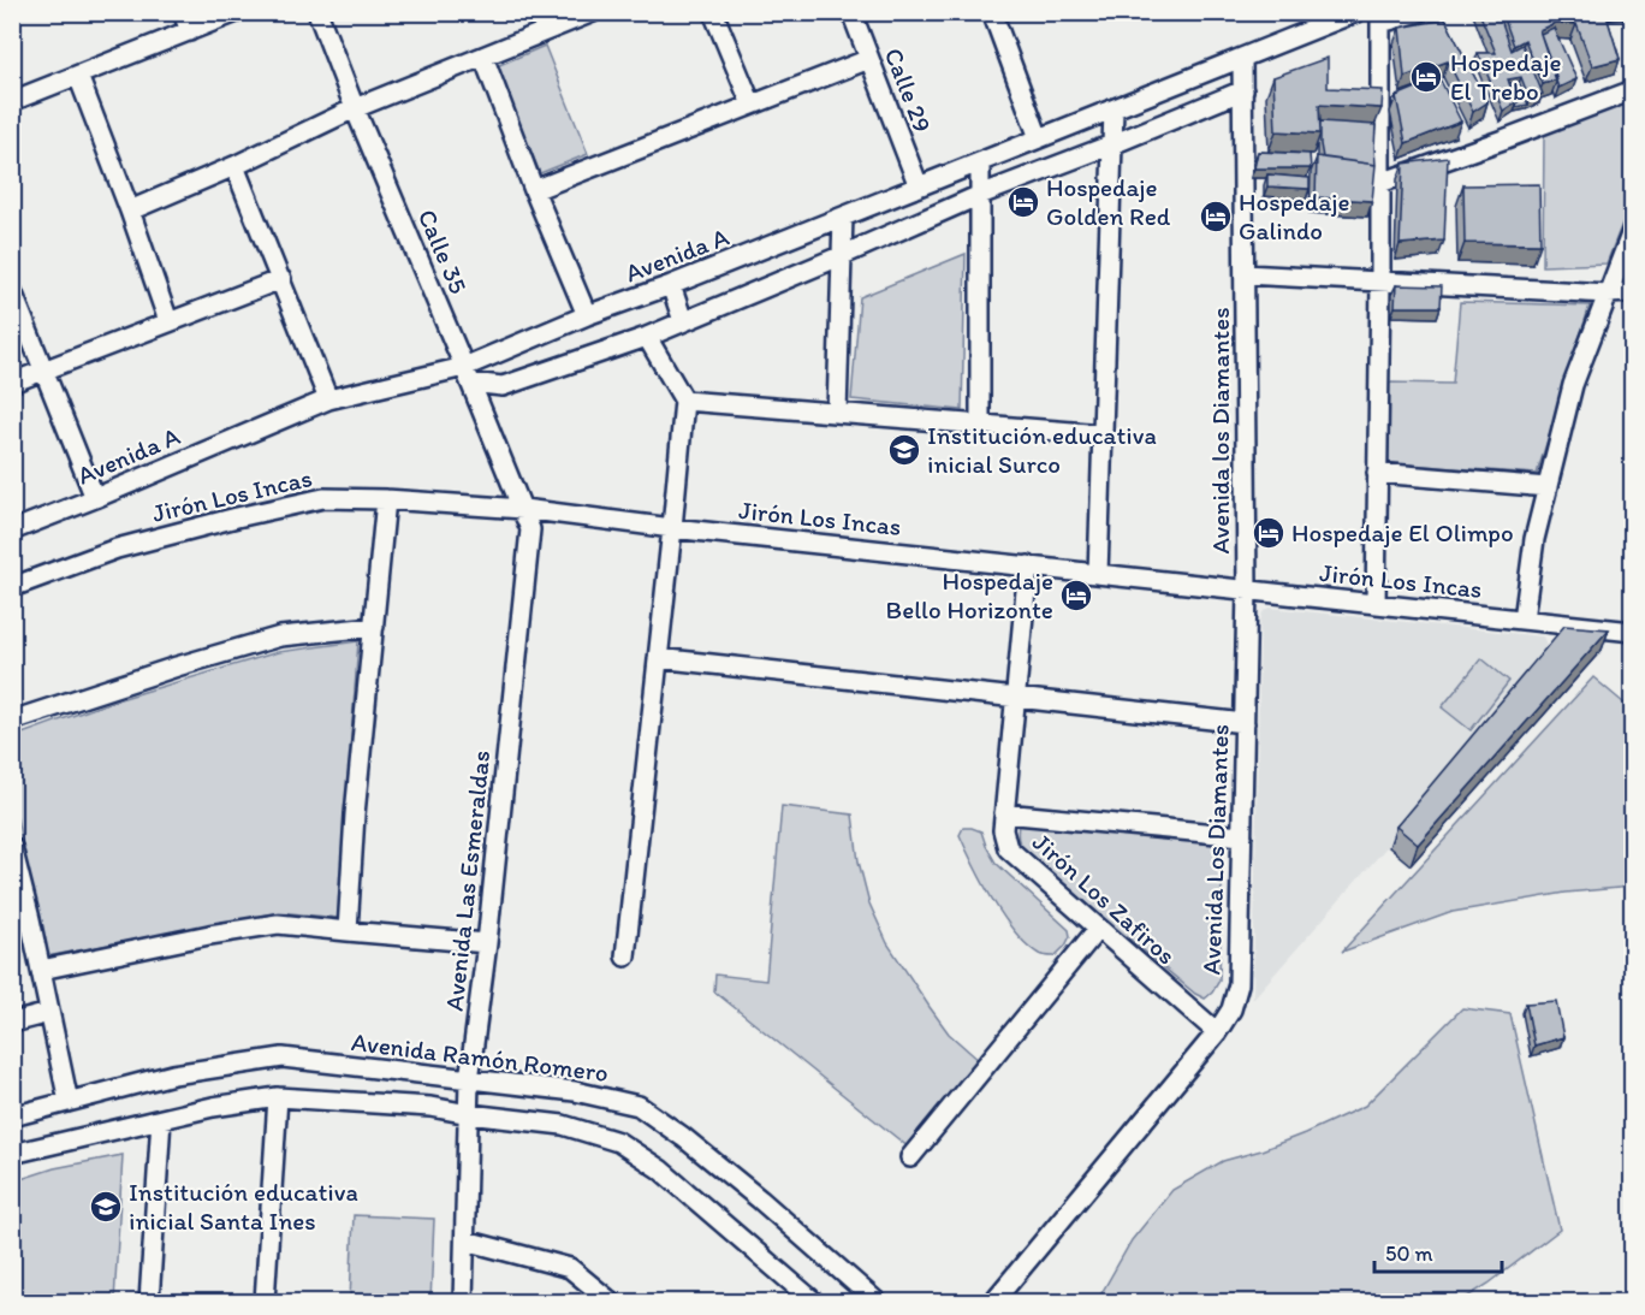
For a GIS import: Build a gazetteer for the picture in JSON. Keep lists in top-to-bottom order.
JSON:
{
  "streets": {
    "street": [
      "Calle 29",
      "Calle 35",
      "Avenida A",
      "Avenida los Diamantes",
      "Jirón Los Incas",
      "Avenida Los Diamantes",
      "Avenida Las Esmeraldas",
      "Jirón Los Zafiros",
      "Avenida Ramón Romero"
    ]
  },
  "crossings": [
    ["Calle 29", "Avenida A"],
    ["Calle 35", "Avenida A"],
    ["Calle 35", "Jirón Los Incas"],
    ["Calle 35", "Avenida Las Esmeraldas"],
    ["Avenida A", "Avenida Los Diamantes"],
    ["Avenida los Diamantes", "Jirón Los Incas"],
    ["Avenida los Diamantes", "Avenida Los Diamantes"],
    ["Jirón Los Incas", "Avenida Los Diamantes"],
    ["Jirón Los Incas", "Avenida Las Esmeraldas"],
    ["Jirón Los Incas", "Jirón Los Zafiros"],
    ["Avenida Los Diamantes", "Jirón Los Zafiros"],
    ["Avenida Las Esmeraldas", "Avenida Ramón Romero"]
  ],
  "places": {
    "hotel": [
      "Hospedaje El Trebo",
      "Hospedaje Golden Red",
      "Hospedaje Galindo",
      "Hospedaje El Olimpo",
      "Hospedaje Bello Horizonte"
    ],
    "school or university": ["Institución educativa inicial Surco", "Institución educativa inicial Santa Ines"]
  },
  "scale_bar": "50 m"
}
